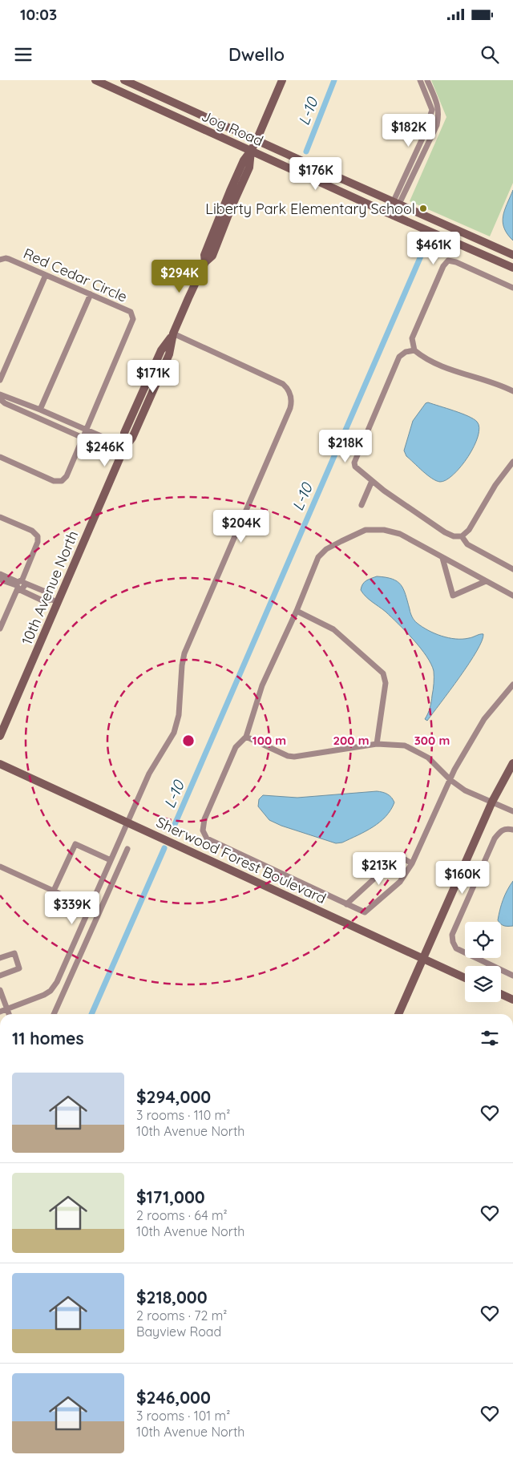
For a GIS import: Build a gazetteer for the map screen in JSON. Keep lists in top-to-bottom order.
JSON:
{
  "streets": {
    "street": [
      "Jog Road",
      "Red Cedar Circle",
      "10th Avenue North",
      "Sherwood Forest Boulevard"
    ]
  },
  "crossings": [
    ["Jog Road", "10th Avenue North"]
  ],
  "water": ["L-10"],
  "places": ["Liberty Park Elementary School"],
  "page": {
    "status": "10:03",
    "header": "Dwello",
    "price": [
      "$182K",
      "$176K",
      "$461K",
      "$294K",
      "$171K",
      "$218K",
      "$246K",
      "$204K",
      "$213K",
      "$160K",
      "$339K"
    ],
    "heading": "11 homes",
    "list": [
      {
        "name": "$294,000",
        "note": "3 rooms · 110 m² · 10th Avenue North"
      },
      {
        "name": "$171,000",
        "note": "2 rooms · 64 m² · 10th Avenue North"
      },
      {
        "name": "$218,000",
        "note": "2 rooms · 72 m² · Bayview Road"
      },
      {
        "name": "$246,000",
        "note": "3 rooms · 101 m² · 10th Avenue North"
      }
    ]
  },
  "rings": ["100 m", "200 m", "300 m"]
}
